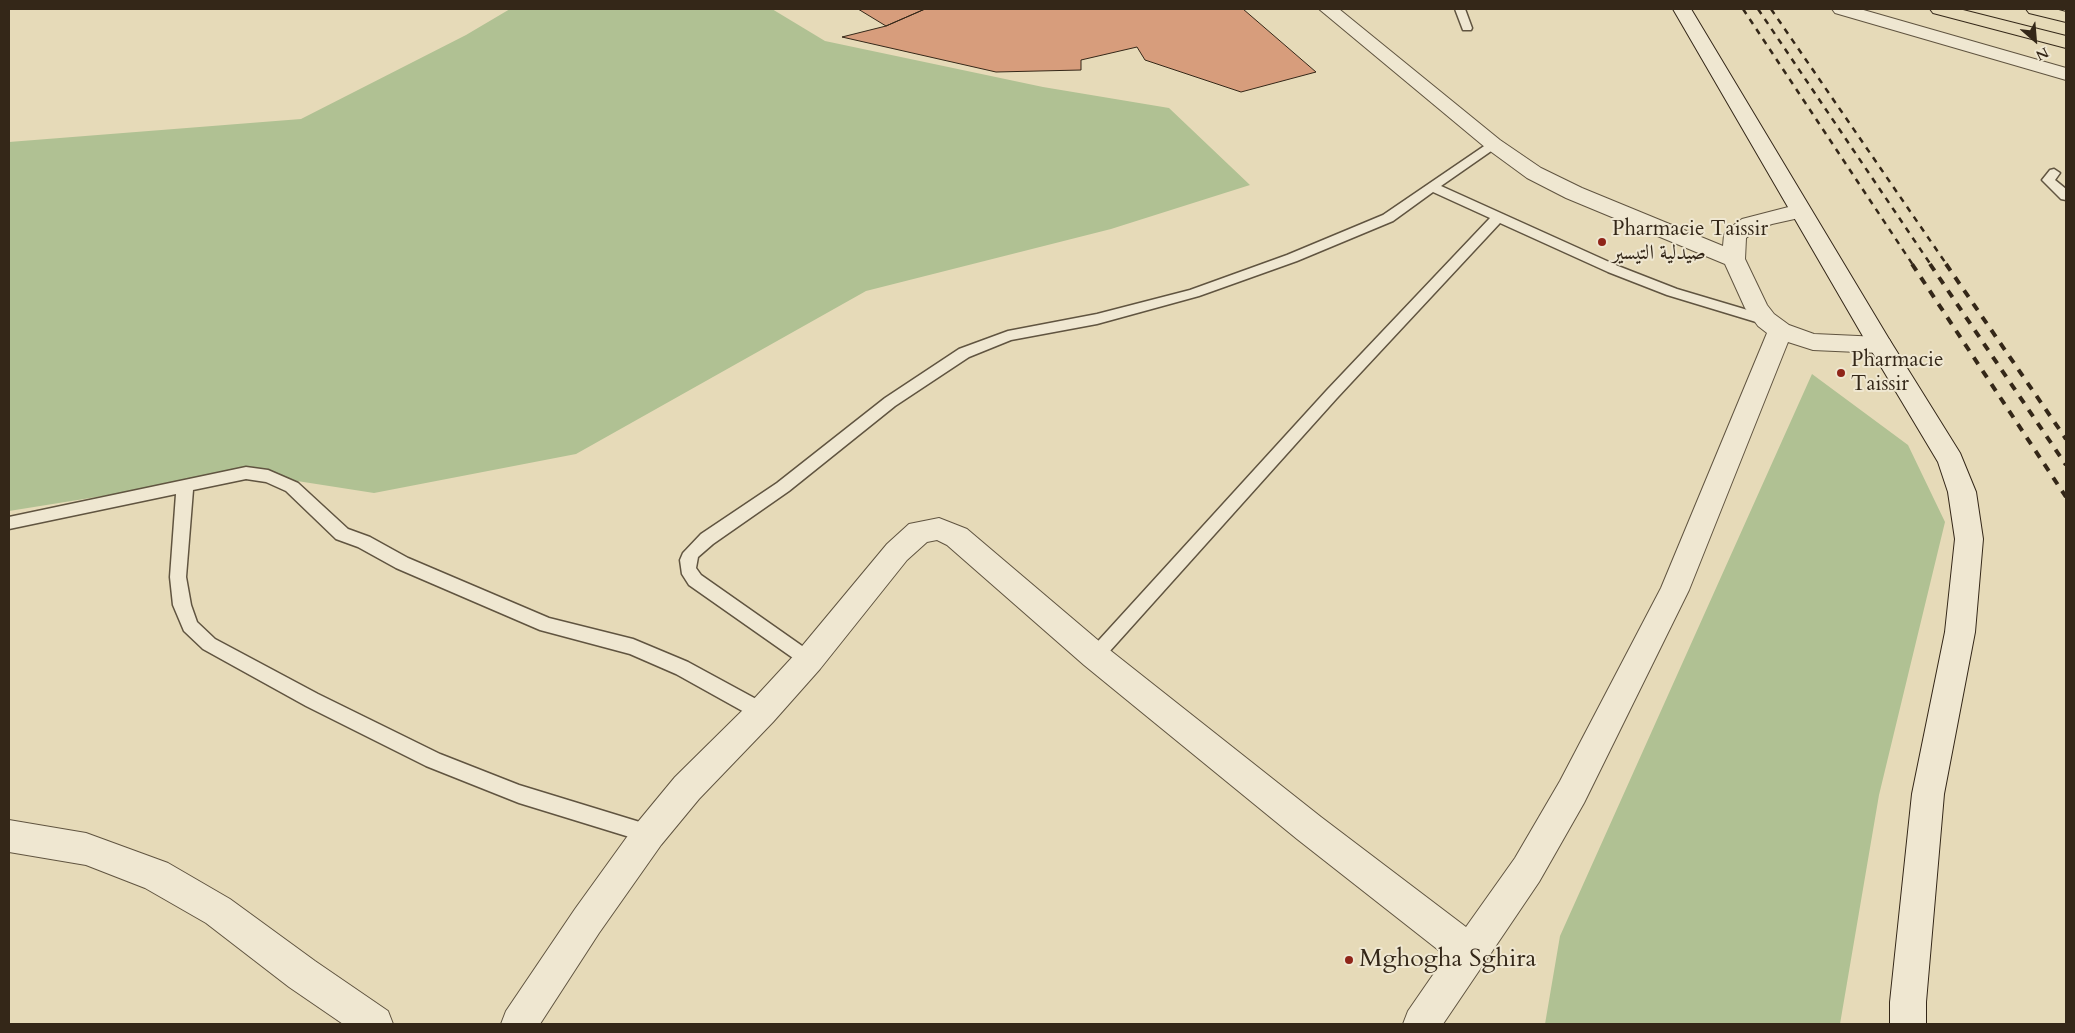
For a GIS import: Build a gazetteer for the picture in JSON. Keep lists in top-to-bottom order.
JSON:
{
  "places": ["Pharmacie Taissir صيدلية التيسير", "Pharmacie Taissir", "Mghogha Sghira"],
  "north": "bottom right"
}
